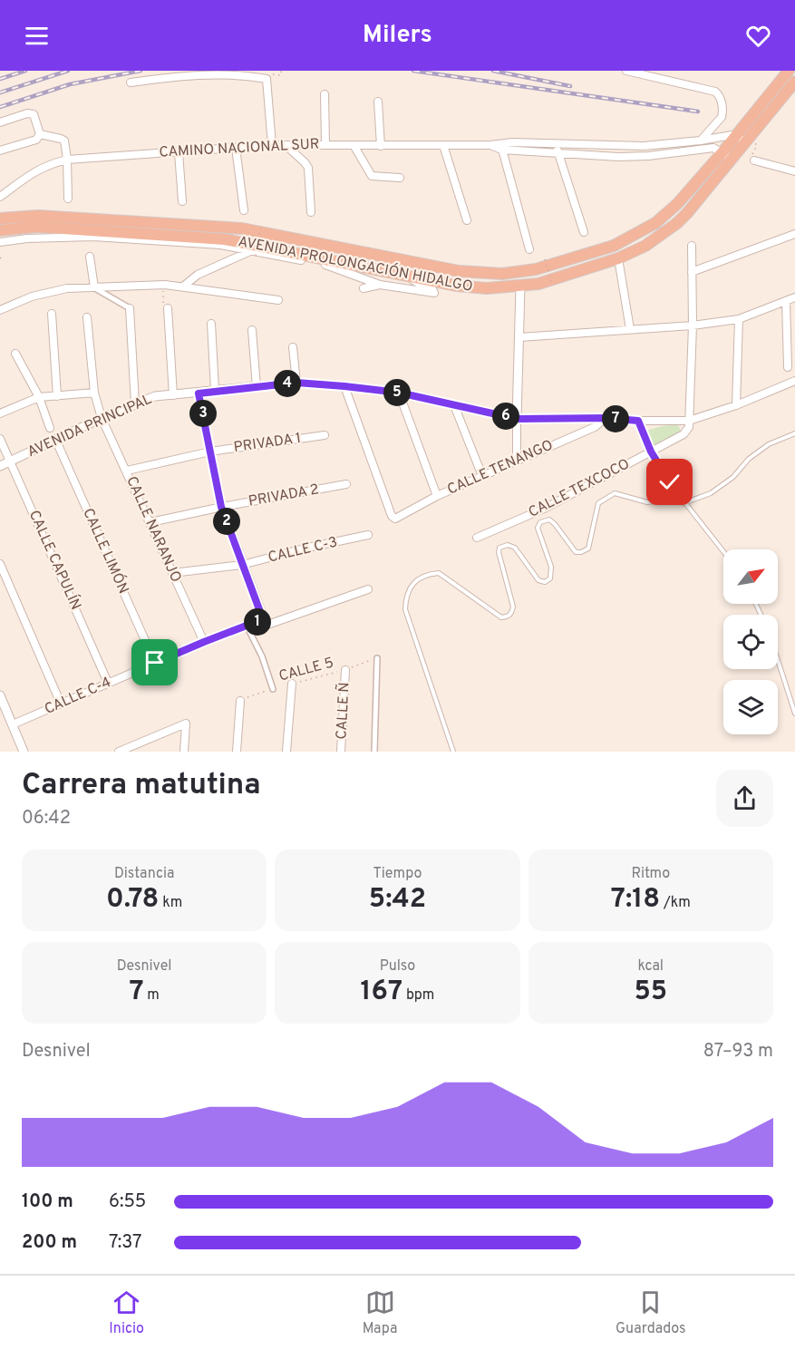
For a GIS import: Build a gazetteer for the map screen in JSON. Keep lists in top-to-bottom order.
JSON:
{
  "streets": {
    "highway": ["AVENIDA PROLONGACIÓN HIDALGO"],
    "street": [
      "CAMINO NACIONAL SUR",
      "AVENIDA PRINCIPAL",
      "PRIVADA 1",
      "CALLE TENANGO",
      "CALLE TEXCOCO",
      "PRIVADA 2",
      "CALLE NARANJO",
      "CALLE C-3",
      "CALLE LIMÓN",
      "CALLE CAPULÍN",
      "CALLE C-4",
      "CALLE Ñ"
    ],
    "path": ["CALLE 5"]
  },
  "crossings": [
    ["CAMINO NACIONAL SUR", "AVENIDA PROLONGACIÓN HIDALGO"],
    ["AVENIDA PRINCIPAL", "CALLE TENANGO"],
    ["AVENIDA PRINCIPAL", "CALLE NARANJO"],
    ["AVENIDA PRINCIPAL", "CALLE LIMÓN"],
    ["AVENIDA PRINCIPAL", "CALLE CAPULÍN"],
    ["PRIVADA 1", "CALLE NARANJO"],
    ["PRIVADA 2", "CALLE NARANJO"],
    ["CALLE NARANJO", "CALLE C-3"],
    ["CALLE NARANJO", "CALLE C-4"],
    ["CALLE LIMÓN", "CALLE C-4"],
    ["CALLE CAPULÍN", "CALLE C-4"],
    ["CALLE 5", "CALLE Ñ"]
  ],
  "north": "top right",
  "page": {
    "header": "Milers",
    "pins": [
      "4",
      "5",
      "3",
      "6",
      "7",
      "2",
      "1"
    ],
    "heading": ["Carrera matutina", "06:42"],
    "stats": [
      ["Distancia", "0.78 km"],
      ["Tiempo", "5:42"],
      ["Ritmo", "7:18 /km"],
      ["Desnivel", "7 m"],
      ["Pulso", "167 bpm"],
      ["kcal", "55"]
    ],
    "chart": ["Desnivel", "87–93 m"],
    "list": [
      {
        "name": "100 m",
        "note": "6:55"
      },
      {
        "name": "200 m",
        "note": "7:37"
      }
    ],
    "tabs": ["Inicio", "Mapa", "Guardados"]
  }
}
